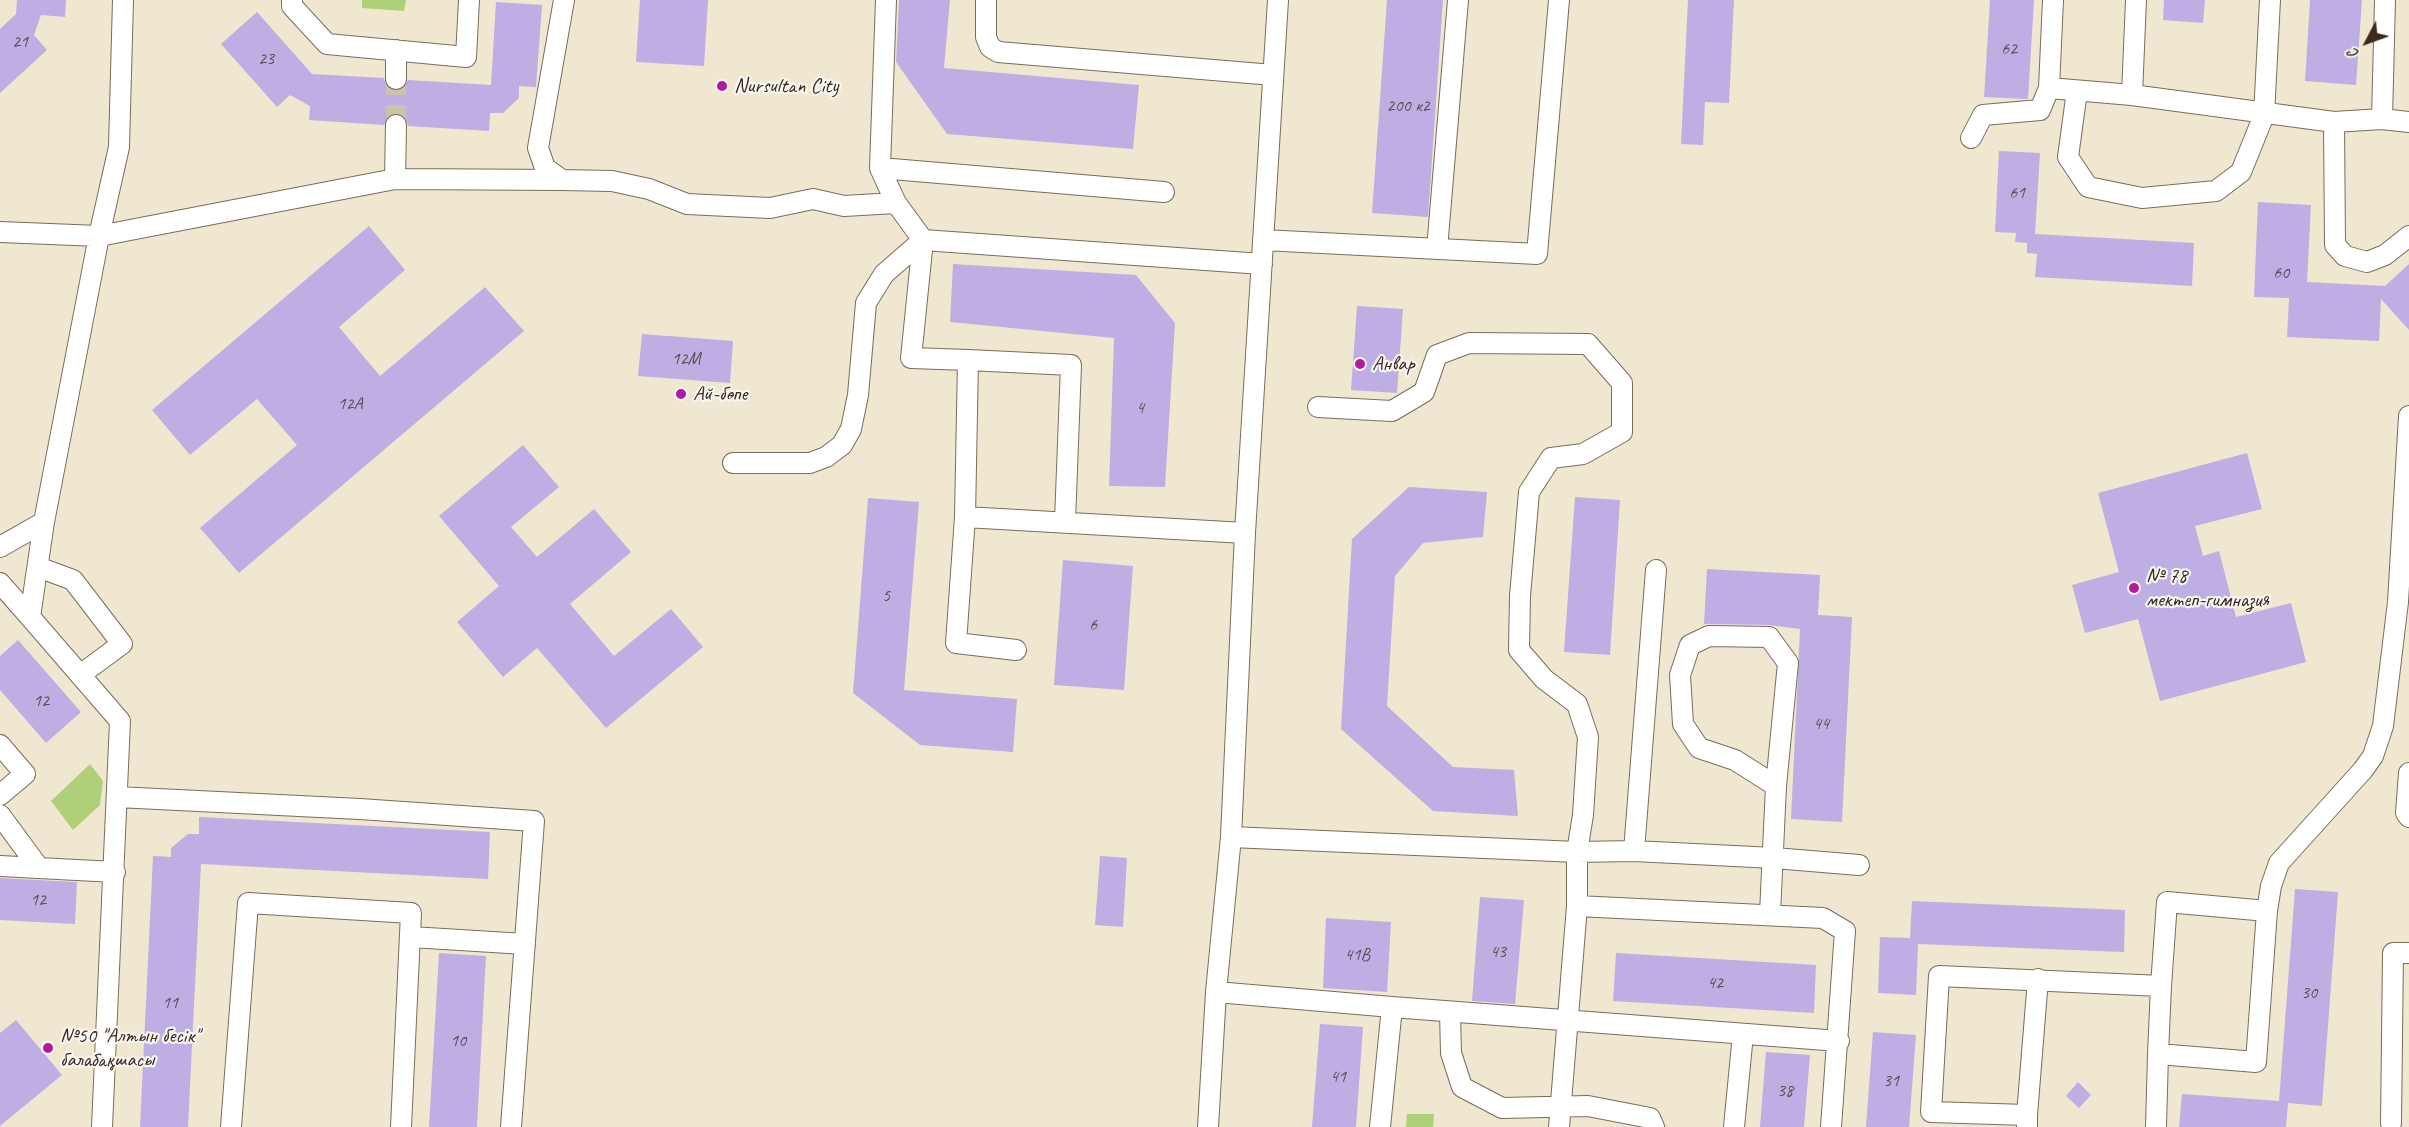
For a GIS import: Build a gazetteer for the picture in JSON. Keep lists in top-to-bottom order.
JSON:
{
  "places": [
    "Nursultan City",
    "Анвар",
    "Ай-бөпе",
    "№ 78 мектеп-гимназия",
    "№50 \"Алтын бесік\" балабақшасы"
  ],
  "house_numbers": [
    "21",
    "62",
    "23",
    "200 к2",
    "61",
    "60",
    "12М",
    "12А",
    "4",
    "5",
    "6",
    "12",
    "44",
    "12",
    "43",
    "41В",
    "42",
    "30",
    "11",
    "10",
    "41",
    "31",
    "38"
  ],
  "north": "bottom left"
}
